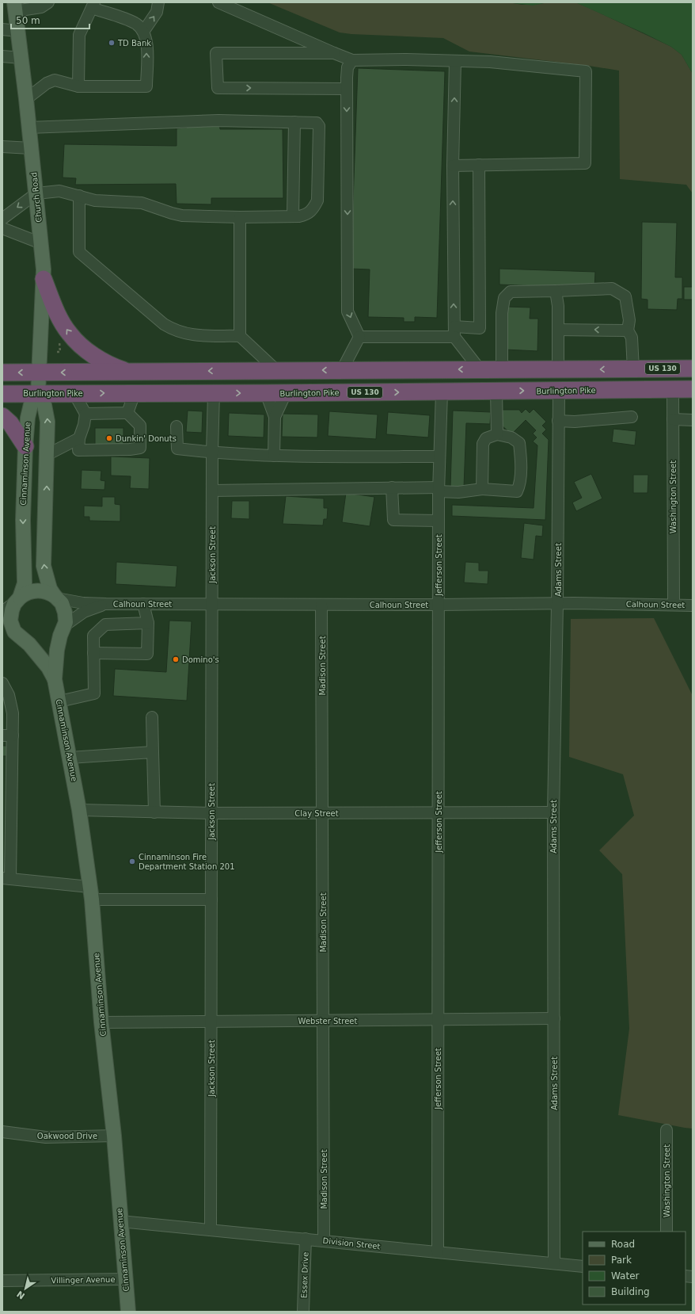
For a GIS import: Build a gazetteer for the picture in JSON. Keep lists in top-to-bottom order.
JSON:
{
  "streets": {
    "highway": ["US 130", "Burlington Pike"],
    "main road": ["Church Road", "Cinnaminson Avenue", "Calhoun Street"],
    "street": [
      "Washington Street",
      "Jackson Street",
      "Jefferson Street",
      "Adams Street",
      "Madison Street",
      "Clay Street",
      "Webster Street",
      "Oakwood Drive",
      "Division Street",
      "Essex Drive",
      "Villinger Avenue"
    ]
  },
  "crossings": [
    ["Church Road", "US 130"],
    ["Church Road", "Burlington Pike"],
    ["Church Road", "Cinnaminson Avenue"],
    ["Burlington Pike", "Cinnaminson Avenue"],
    ["Burlington Pike", "Washington Street"],
    ["Burlington Pike", "Jackson Street"],
    ["Burlington Pike", "Jefferson Street"],
    ["Burlington Pike", "Adams Street"],
    ["Cinnaminson Avenue", "Calhoun Street"],
    ["Cinnaminson Avenue", "Clay Street"],
    ["Cinnaminson Avenue", "Webster Street"],
    ["Cinnaminson Avenue", "Oakwood Drive"],
    ["Cinnaminson Avenue", "Division Street"],
    ["Cinnaminson Avenue", "Villinger Avenue"],
    ["Washington Street", "Calhoun Street"],
    ["Jackson Street", "Calhoun Street"],
    ["Jackson Street", "Clay Street"],
    ["Jackson Street", "Webster Street"],
    ["Jackson Street", "Division Street"],
    ["Jefferson Street", "Calhoun Street"],
    ["Jefferson Street", "Clay Street"],
    ["Jefferson Street", "Webster Street"],
    ["Jefferson Street", "Division Street"],
    ["Adams Street", "Calhoun Street"],
    ["Adams Street", "Clay Street"],
    ["Adams Street", "Webster Street"],
    ["Adams Street", "Division Street"],
    ["Calhoun Street", "Madison Street"],
    ["Madison Street", "Clay Street"],
    ["Madison Street", "Webster Street"],
    ["Madison Street", "Division Street"],
    ["Division Street", "Essex Drive"]
  ],
  "places": [
    "TD Bank",
    "Dunkin' Donuts",
    "Domino's",
    "Cinnaminson Fire Department Station 201"
  ],
  "legend": [
    "Road",
    "Park",
    "Water",
    "Building"
  ],
  "scale_bar": "50 m",
  "north": "bottom left"
}
